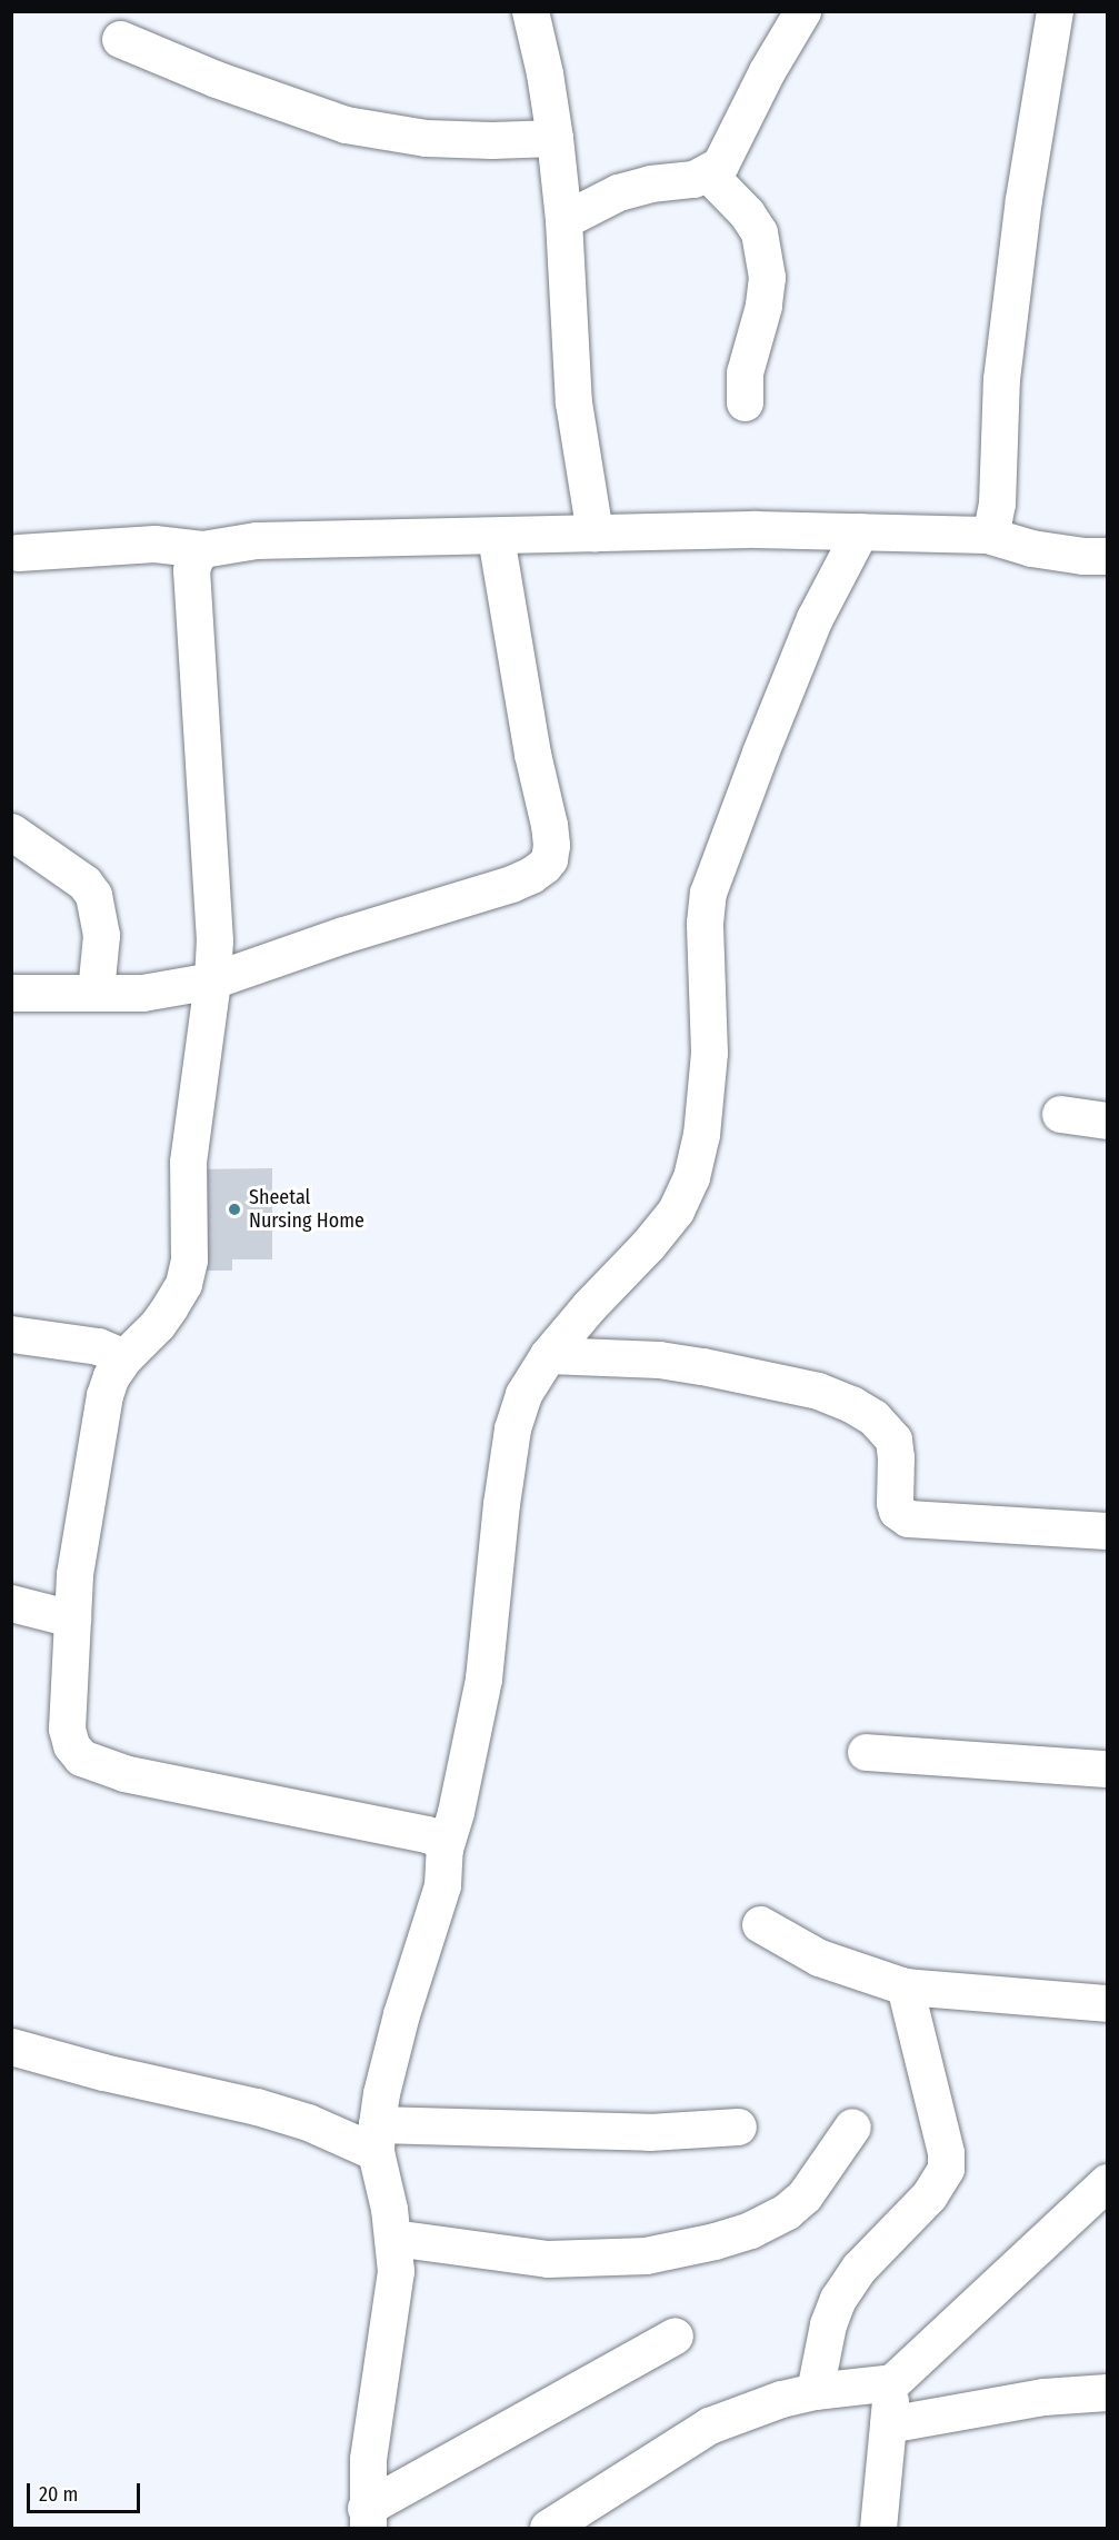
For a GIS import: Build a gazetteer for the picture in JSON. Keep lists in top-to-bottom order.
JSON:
{
  "places": ["Sheetal Nursing Home"],
  "scale_bar": "20 m"
}
